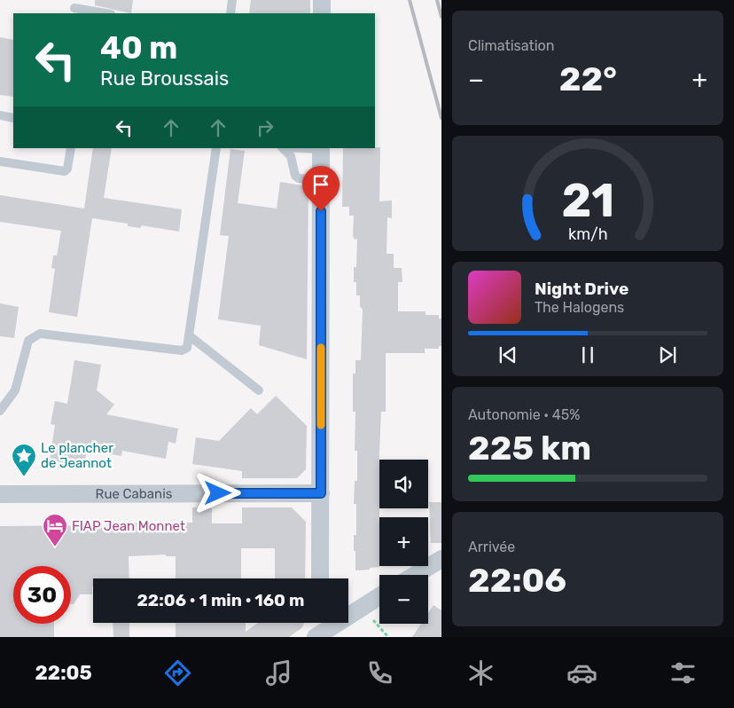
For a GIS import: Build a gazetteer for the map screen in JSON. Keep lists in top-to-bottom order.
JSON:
{
  "streets": {
    "street": ["Rue Cabanis"]
  },
  "places": {
    "place": ["Le plancher de Jeannot"],
    "hotel": ["FIAP Jean Monnet"]
  },
  "page": {
    "tile": [
      "Climatisation",
      ["Autonomie · 45%", "225 km"],
      ["Arrivée", "22:06"]
    ],
    "turn": ["40 m", "Rue Broussais"],
    "heat": ["−", "22°", "+"],
    "song": ["Night Drive", "The Halogens"],
    "map_buttons": ["+", "−"],
    "limit": "30",
    "trip": "22:06 · 1 min · 160 m",
    "tabs": "22:05",
    "gauge": ["21", "km/h"]
  }
}
